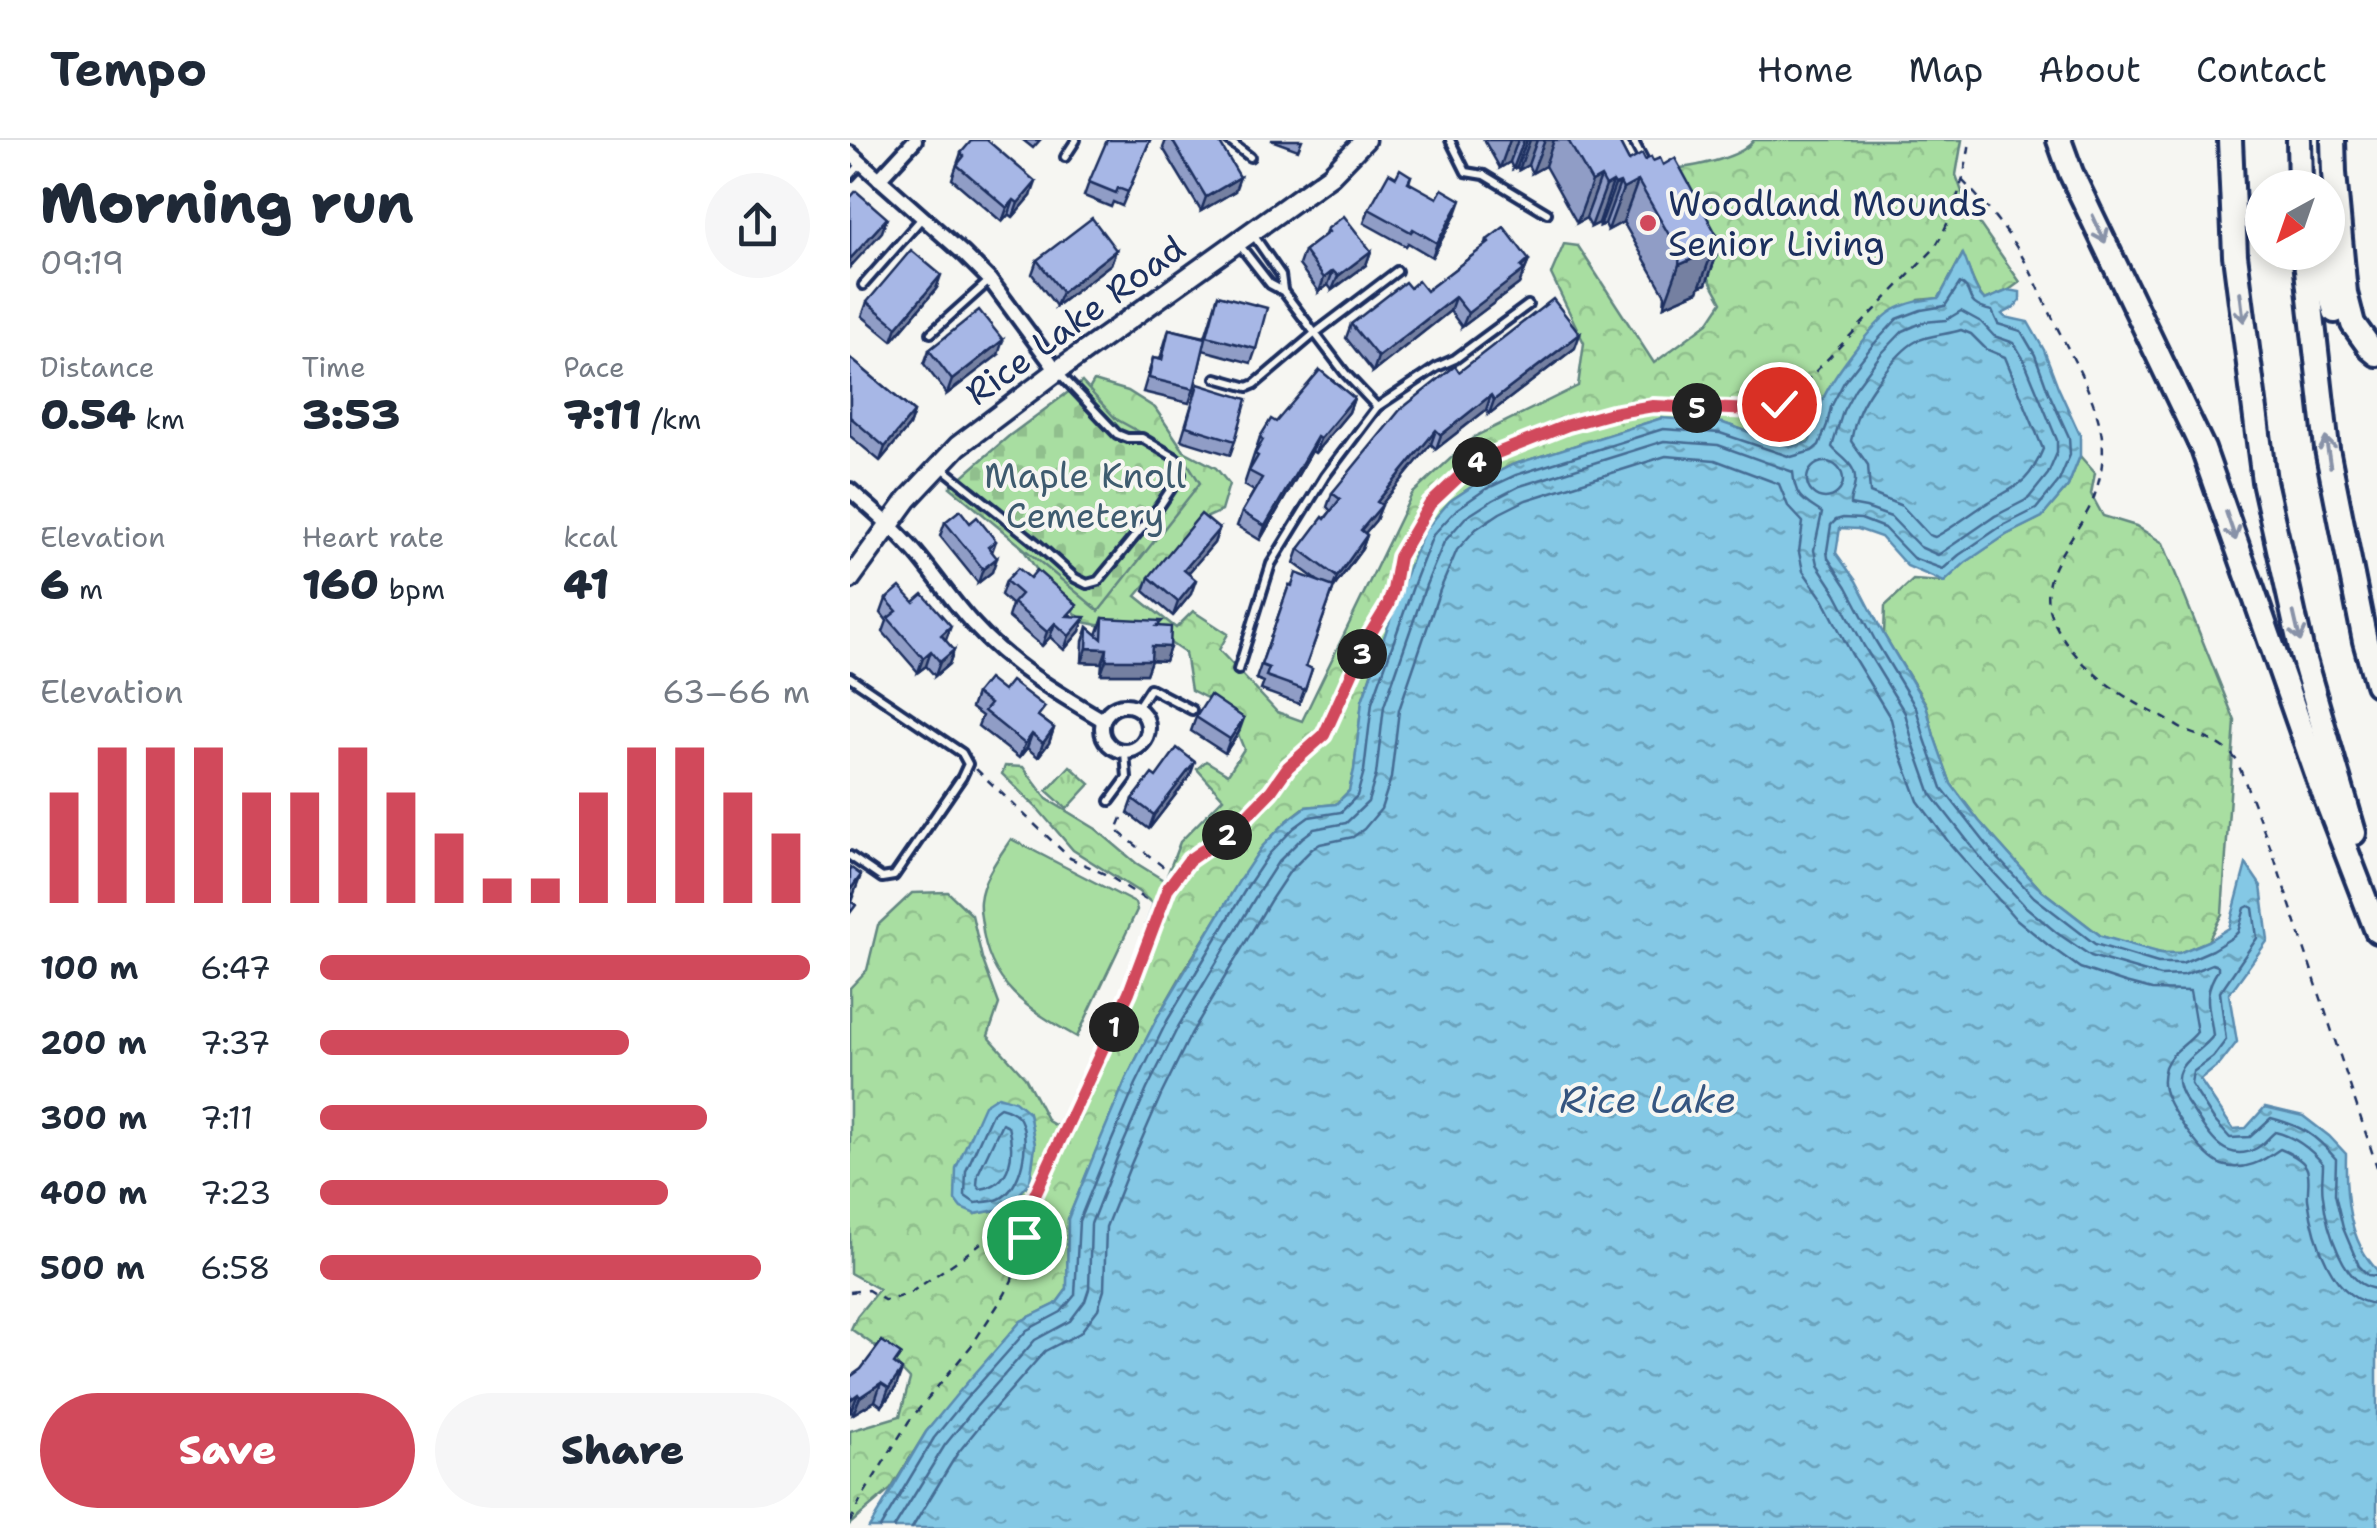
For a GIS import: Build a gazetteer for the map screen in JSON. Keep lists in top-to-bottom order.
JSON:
{
  "streets": {
    "street": ["Rice Lake Road"]
  },
  "water": ["Rice Lake"],
  "parks": ["Maple Knoll Cemetery"],
  "places": ["Woodland Mounds Senior Living"],
  "north": "bottom left",
  "page": {
    "header": "Tempo",
    "nav": [
      "Home",
      "Map",
      "About",
      "Contact"
    ],
    "heading": ["Morning run", "09:19"],
    "stats": [
      ["Distance", "0.54 km"],
      ["Time", "3:53"],
      ["Pace", "7:11 /km"],
      ["Elevation", "6 m"],
      ["Heart rate", "160 bpm"],
      ["kcal", "41"]
    ],
    "pins": [
      "5",
      "4",
      "3",
      "2",
      "1"
    ],
    "chart": ["Elevation", "63–66 m"],
    "list": [
      {
        "name": "100 m",
        "note": "6:47"
      },
      {
        "name": "200 m",
        "note": "7:37"
      },
      {
        "name": "300 m",
        "note": "7:11"
      },
      {
        "name": "400 m",
        "note": "7:23"
      },
      {
        "name": "500 m",
        "note": "6:58"
      }
    ],
    "buttons": ["Save", "Share"]
  }
}
